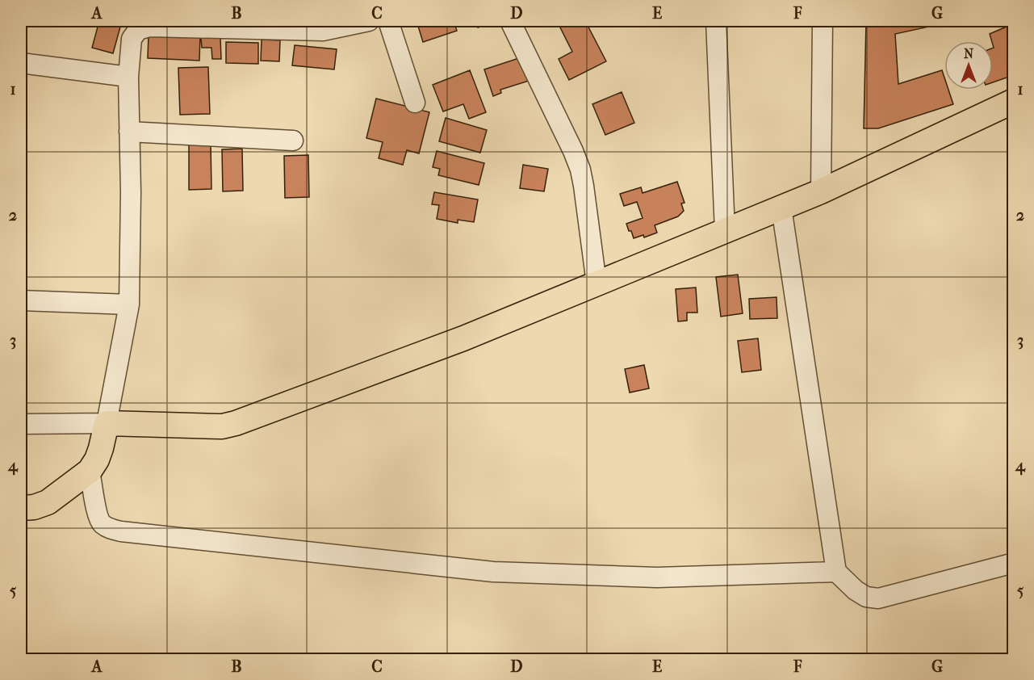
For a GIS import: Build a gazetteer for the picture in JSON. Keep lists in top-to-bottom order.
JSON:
{
  "north": "top",
  "grid": {
    "columns": [
      "A",
      "B",
      "C",
      "D",
      "E",
      "F",
      "G"
    ],
    "rows": [
      "1",
      "2",
      "3",
      "4",
      "5"
    ]
  }
}
